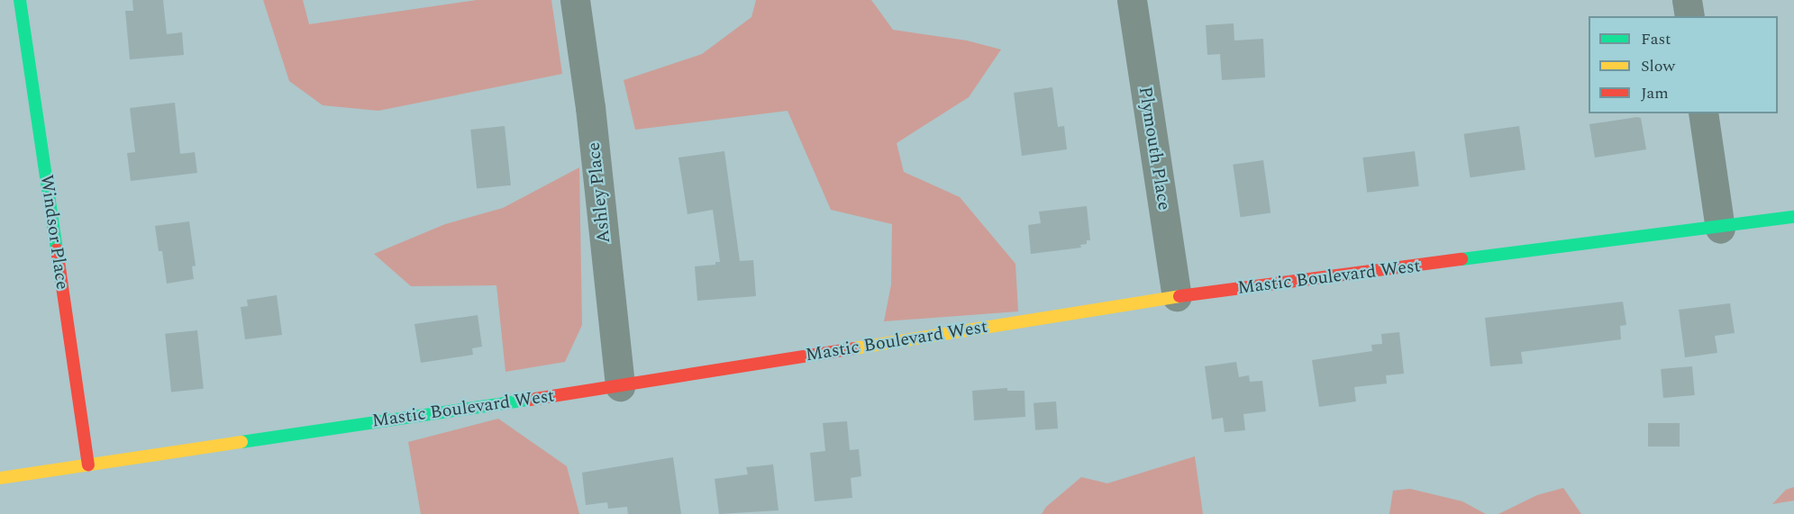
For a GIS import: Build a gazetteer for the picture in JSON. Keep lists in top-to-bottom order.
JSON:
{
  "streets": {
    "street": [
      "Plymouth Place",
      "Ashley Place",
      "Windsor Place",
      "Mastic Boulevard West"
    ]
  },
  "crossings": [
    ["Plymouth Place", "Mastic Boulevard West"],
    ["Ashley Place", "Mastic Boulevard West"],
    ["Windsor Place", "Mastic Boulevard West"]
  ],
  "legend": ["Fast", "Slow", "Jam"]
}
